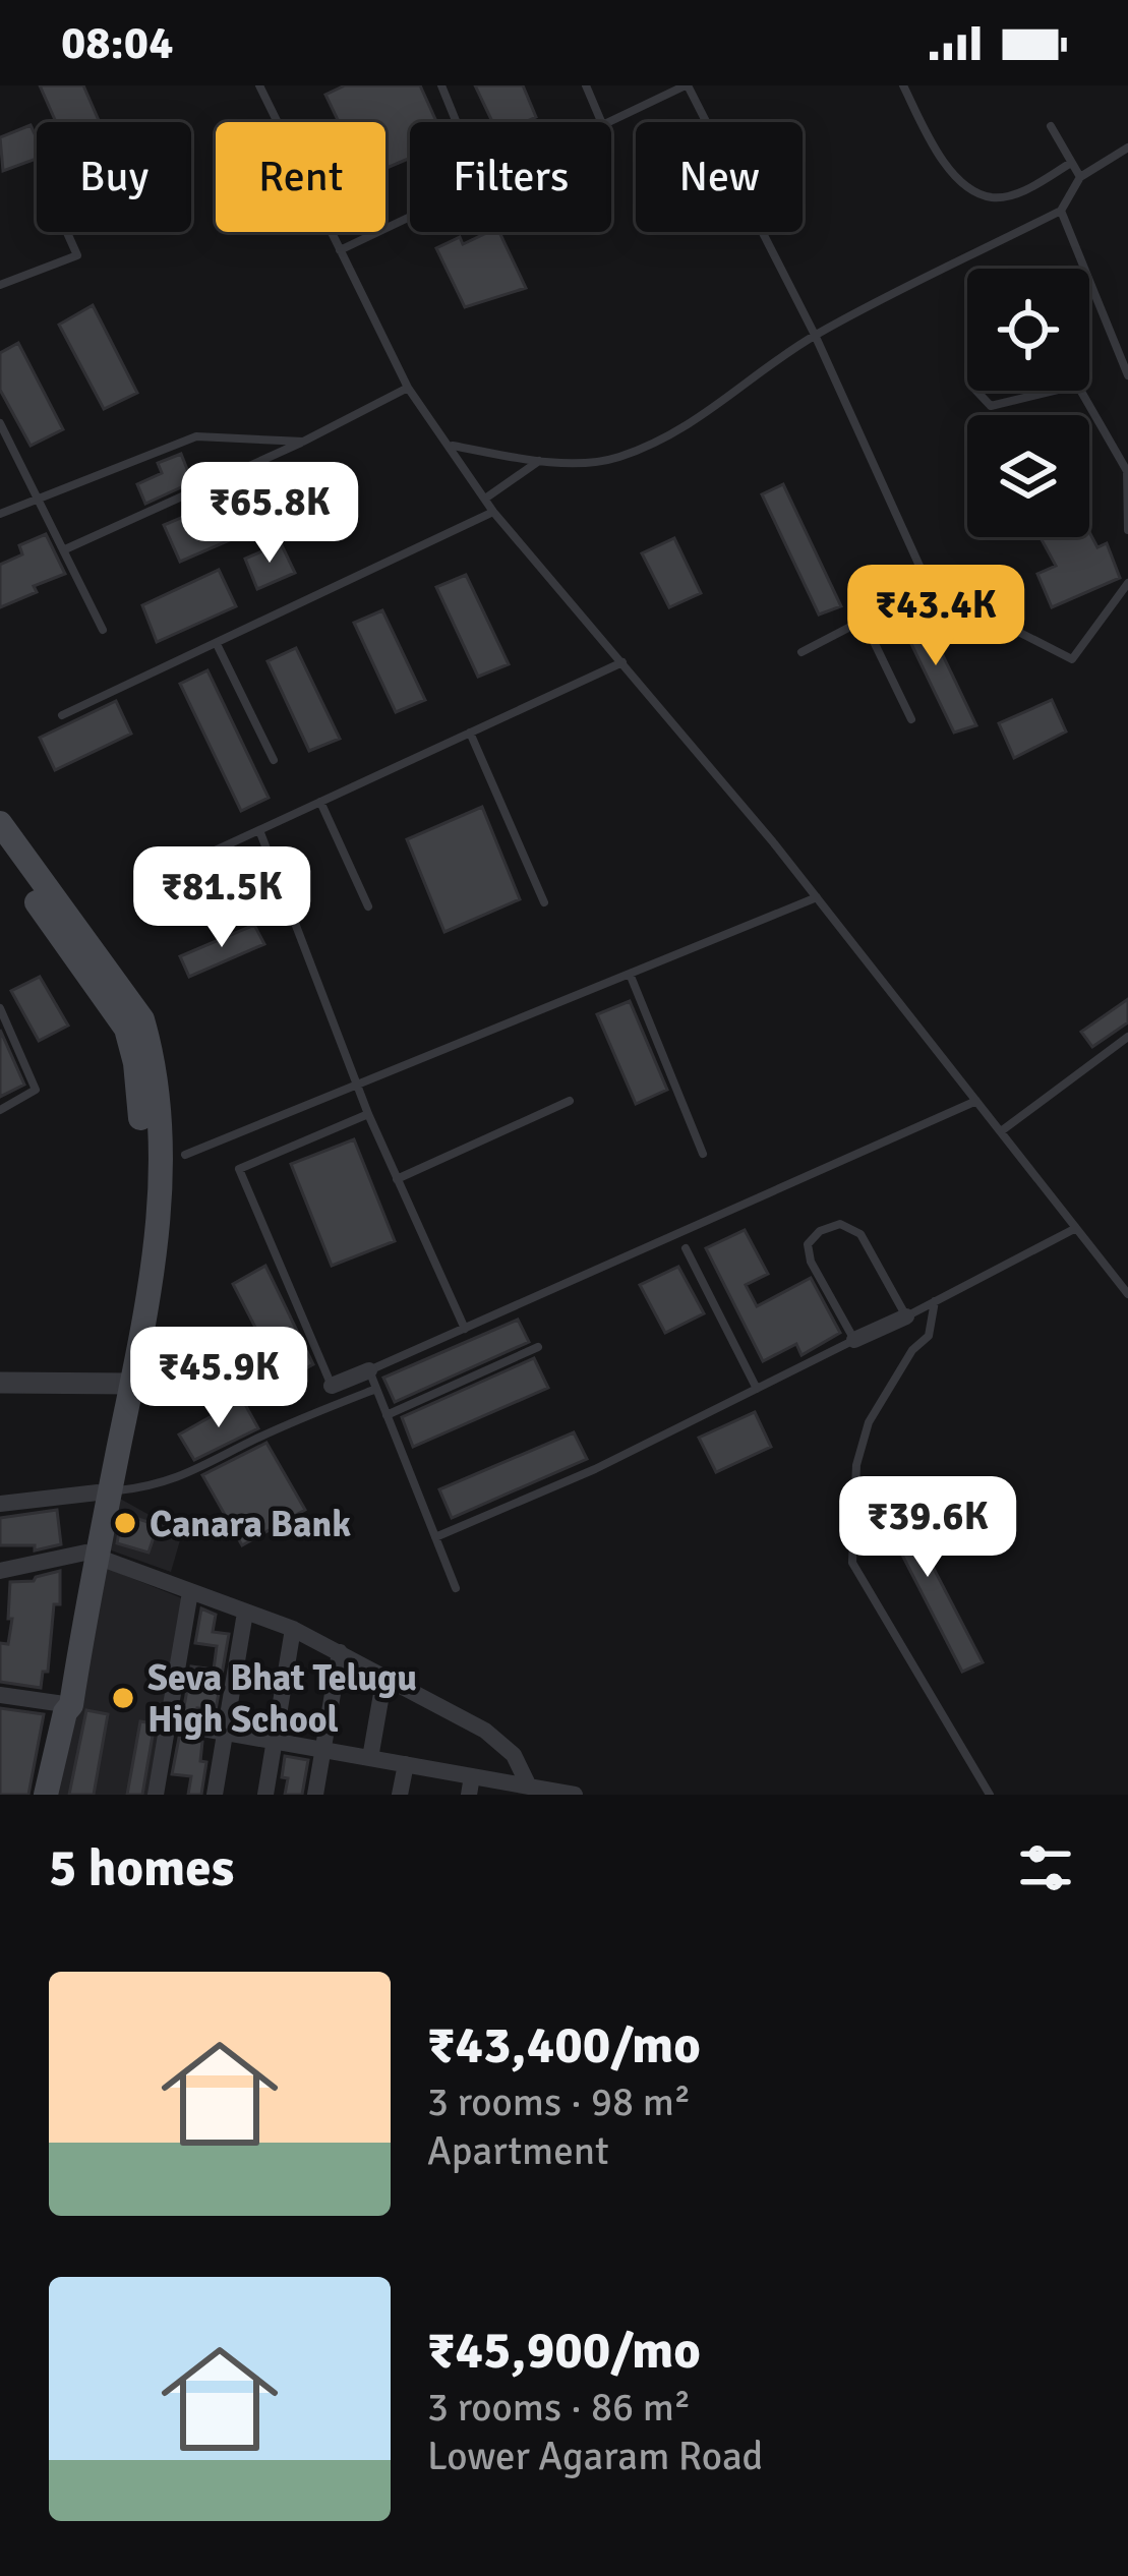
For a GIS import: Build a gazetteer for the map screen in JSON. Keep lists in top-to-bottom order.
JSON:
{
  "places": ["Canara Bank", "Seva Bhat Telugu High School"],
  "page": {
    "status": "08:04",
    "chip": [
      "Buy",
      "Rent",
      "Filters",
      "New"
    ],
    "price": [
      "₹65.8K",
      "₹43.4K",
      "₹81.5K",
      "₹45.9K",
      "₹39.6K"
    ],
    "heading": "5 homes",
    "list": [
      {
        "name": "₹43,400/mo",
        "note": "3 rooms · 98 m² · Apartment"
      },
      {
        "name": "₹45,900/mo",
        "note": "3 rooms · 86 m² · Lower Agaram Road"
      }
    ]
  }
}
